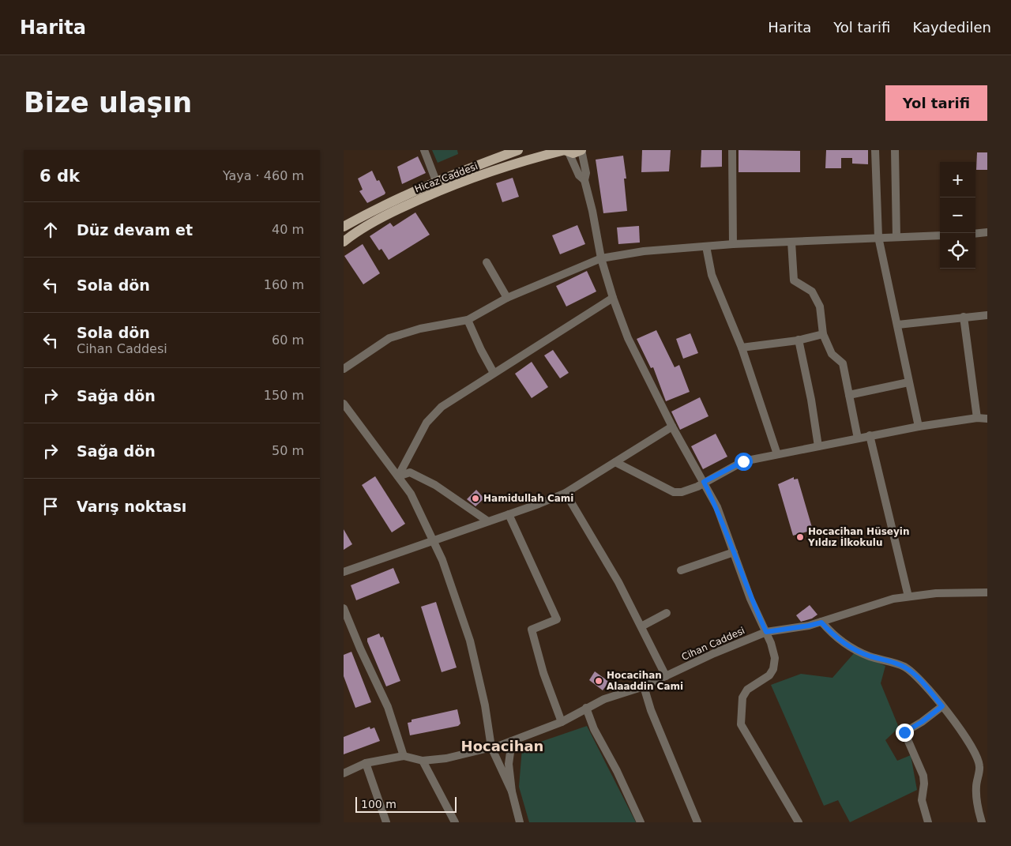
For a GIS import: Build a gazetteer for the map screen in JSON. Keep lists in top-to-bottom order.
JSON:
{
  "streets": {
    "main road": ["Hicaz Caddesi"],
    "street": ["Cihan Caddesi"]
  },
  "districts": ["Hocacihan"],
  "places": ["Hamidullah Cami", "Hocacihan Hüseyin Yıldız İlkokulu", "Hocacihan Alaaddin Cami"],
  "scale_bar": "100 m",
  "page": {
    "header": "Harita",
    "nav": ["Harita", "Yol tarifi", "Kaydedilen"],
    "buttons": "Yol tarifi",
    "title": "Bize ulaşın",
    "heading": ["6 dk", "Yaya · 460 m"],
    "map_buttons": ["+", "−"],
    "list": [
      ["Düz devam et", "40 m"],
      ["Sola dön", "160 m"],
      ["Sola dön", "Cihan Caddesi", "60 m"],
      ["Sağa dön", "150 m"],
      ["Sağa dön", "50 m"],
      "Varış noktası"
    ],
    "scale": "100 m"
  }
}
